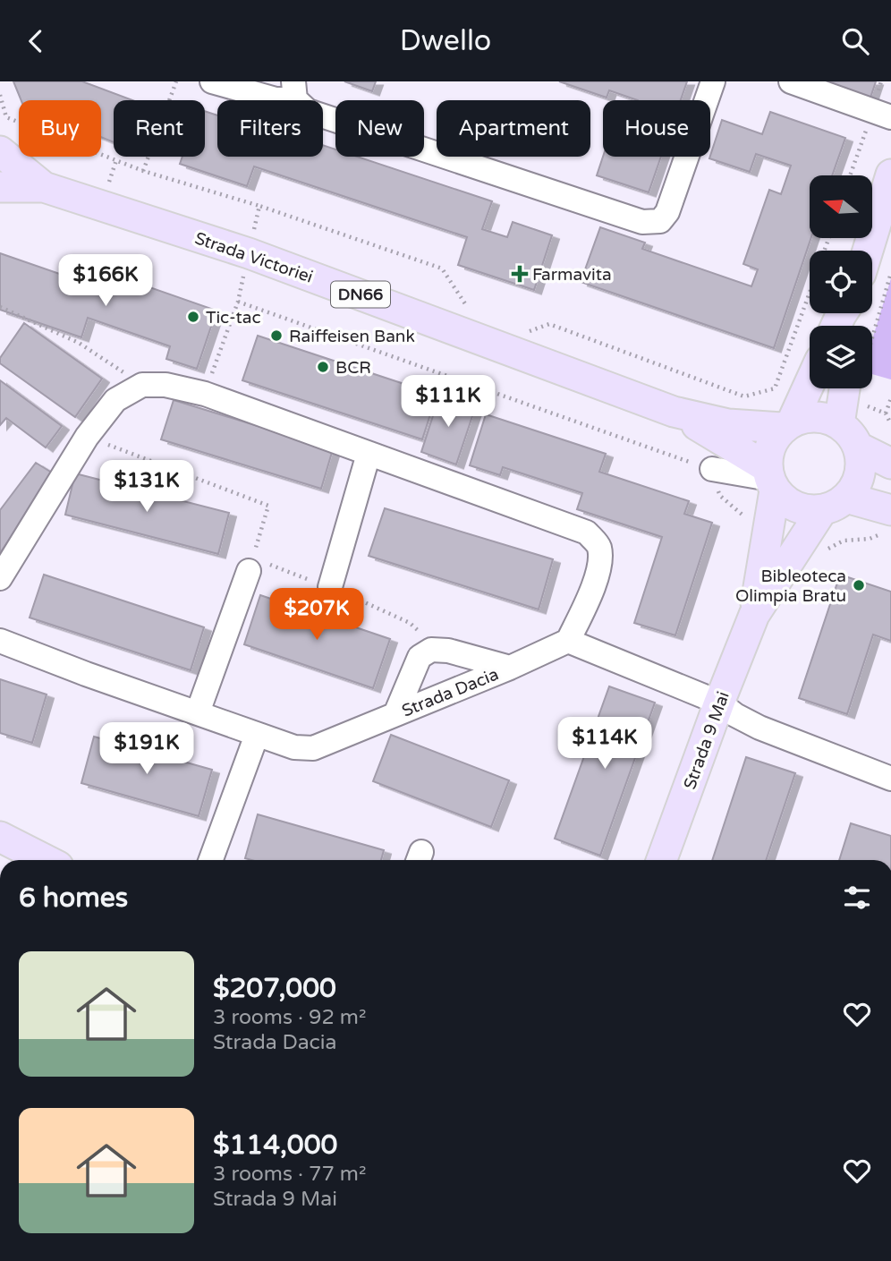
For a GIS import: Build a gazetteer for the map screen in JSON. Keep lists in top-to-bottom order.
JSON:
{
  "streets": {
    "main road": ["Strada Victoriei", "DN66", "Strada 9 Mai"],
    "street": ["Strada Dacia"]
  },
  "crossings": [
    ["Strada Victoriei", "Strada 9 Mai"]
  ],
  "places": {
    "health": ["Farmavita"],
    "other": [
      "Tic-tac",
      "Raiffeisen Bank",
      "BCR",
      "Bibleoteca Olimpia Bratu"
    ]
  },
  "north": "left",
  "page": {
    "header": "Dwello",
    "chip": [
      "Buy",
      "Rent",
      "Filters",
      "New",
      "Apartment",
      "House"
    ],
    "price": [
      "$166K",
      "$111K",
      "$131K",
      "$207K",
      "$114K",
      "$191K"
    ],
    "heading": "6 homes",
    "list": [
      {
        "name": "$207,000",
        "note": "3 rooms · 92 m² · Strada Dacia"
      },
      {
        "name": "$114,000",
        "note": "3 rooms · 77 m² · Strada 9 Mai"
      }
    ]
  }
}
